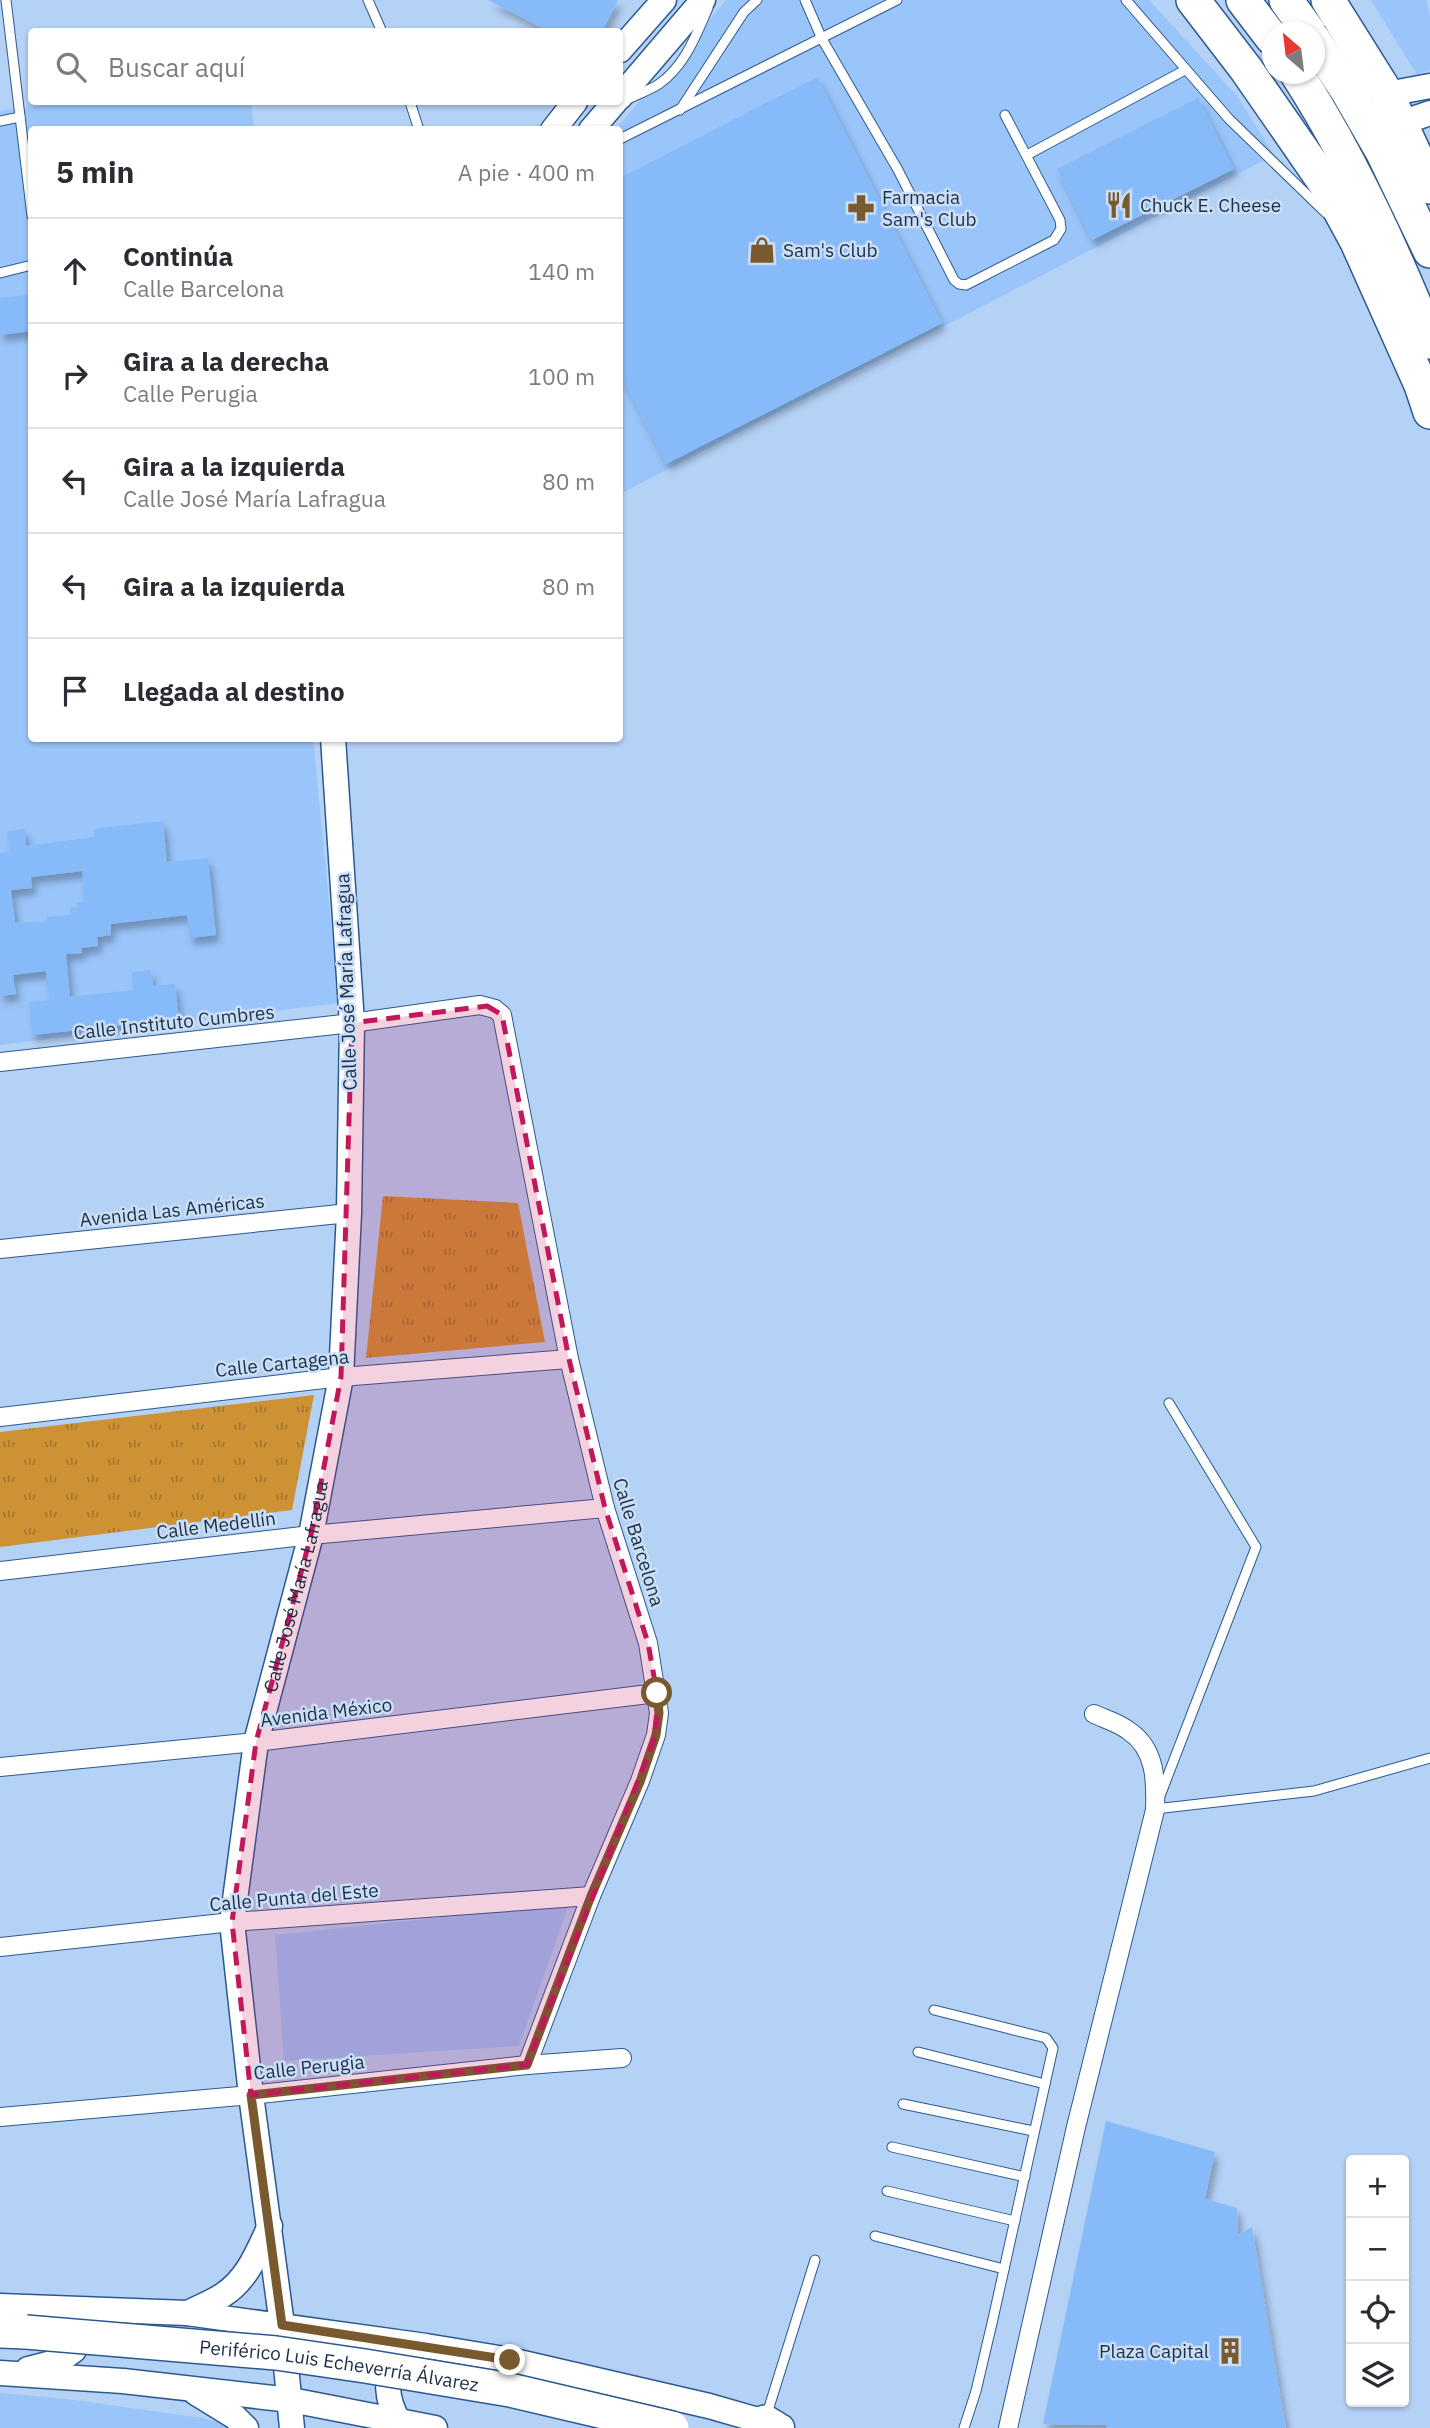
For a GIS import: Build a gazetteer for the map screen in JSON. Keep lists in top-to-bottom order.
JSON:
{
  "streets": {
    "highway": ["Periférico Luis Echeverría Álvarez"],
    "main road": ["Calle José María Lafragua"],
    "street": [
      "Calle Instituto Cumbres",
      "Avenida Las Américas",
      "Calle Cartagena",
      "Calle Medellín",
      "Calle Barcelona",
      "Avenida México",
      "Calle Punta del Este",
      "Calle Perugia"
    ]
  },
  "crossings": [
    ["Calle José María Lafragua", "Calle Instituto Cumbres"],
    ["Calle José María Lafragua", "Avenida Las Américas"],
    ["Calle José María Lafragua", "Calle Cartagena"],
    ["Calle José María Lafragua", "Calle Medellín"],
    ["Calle José María Lafragua", "Avenida México"],
    ["Calle José María Lafragua", "Calle Punta del Este"],
    ["Calle José María Lafragua", "Calle Perugia"],
    ["Calle Instituto Cumbres", "Calle Barcelona"],
    ["Calle Cartagena", "Calle Barcelona"],
    ["Calle Medellín", "Calle Barcelona"],
    ["Calle Barcelona", "Avenida México"],
    ["Calle Barcelona", "Calle Punta del Este"],
    ["Calle Barcelona", "Calle Perugia"]
  ],
  "places": {
    "restaurant": ["Chuck E. Cheese"],
    "pharmacy": ["Farmacia Sam's Club"],
    "shop": ["Sam's Club"],
    "building": ["Plaza Capital"]
  },
  "north": "top left",
  "page": {
    "search": "Buscar aquí",
    "heading": ["5 min", "A pie · 400 m"],
    "list": [
      ["Continúa", "Calle Barcelona", "140 m"],
      ["Gira a la derecha", "Calle Perugia", "100 m"],
      ["Gira a la izquierda", "Calle José María Lafragua", "80 m"],
      ["Gira a la izquierda", "80 m"],
      "Llegada al destino"
    ],
    "map_buttons": ["+", "−"]
  }
}
